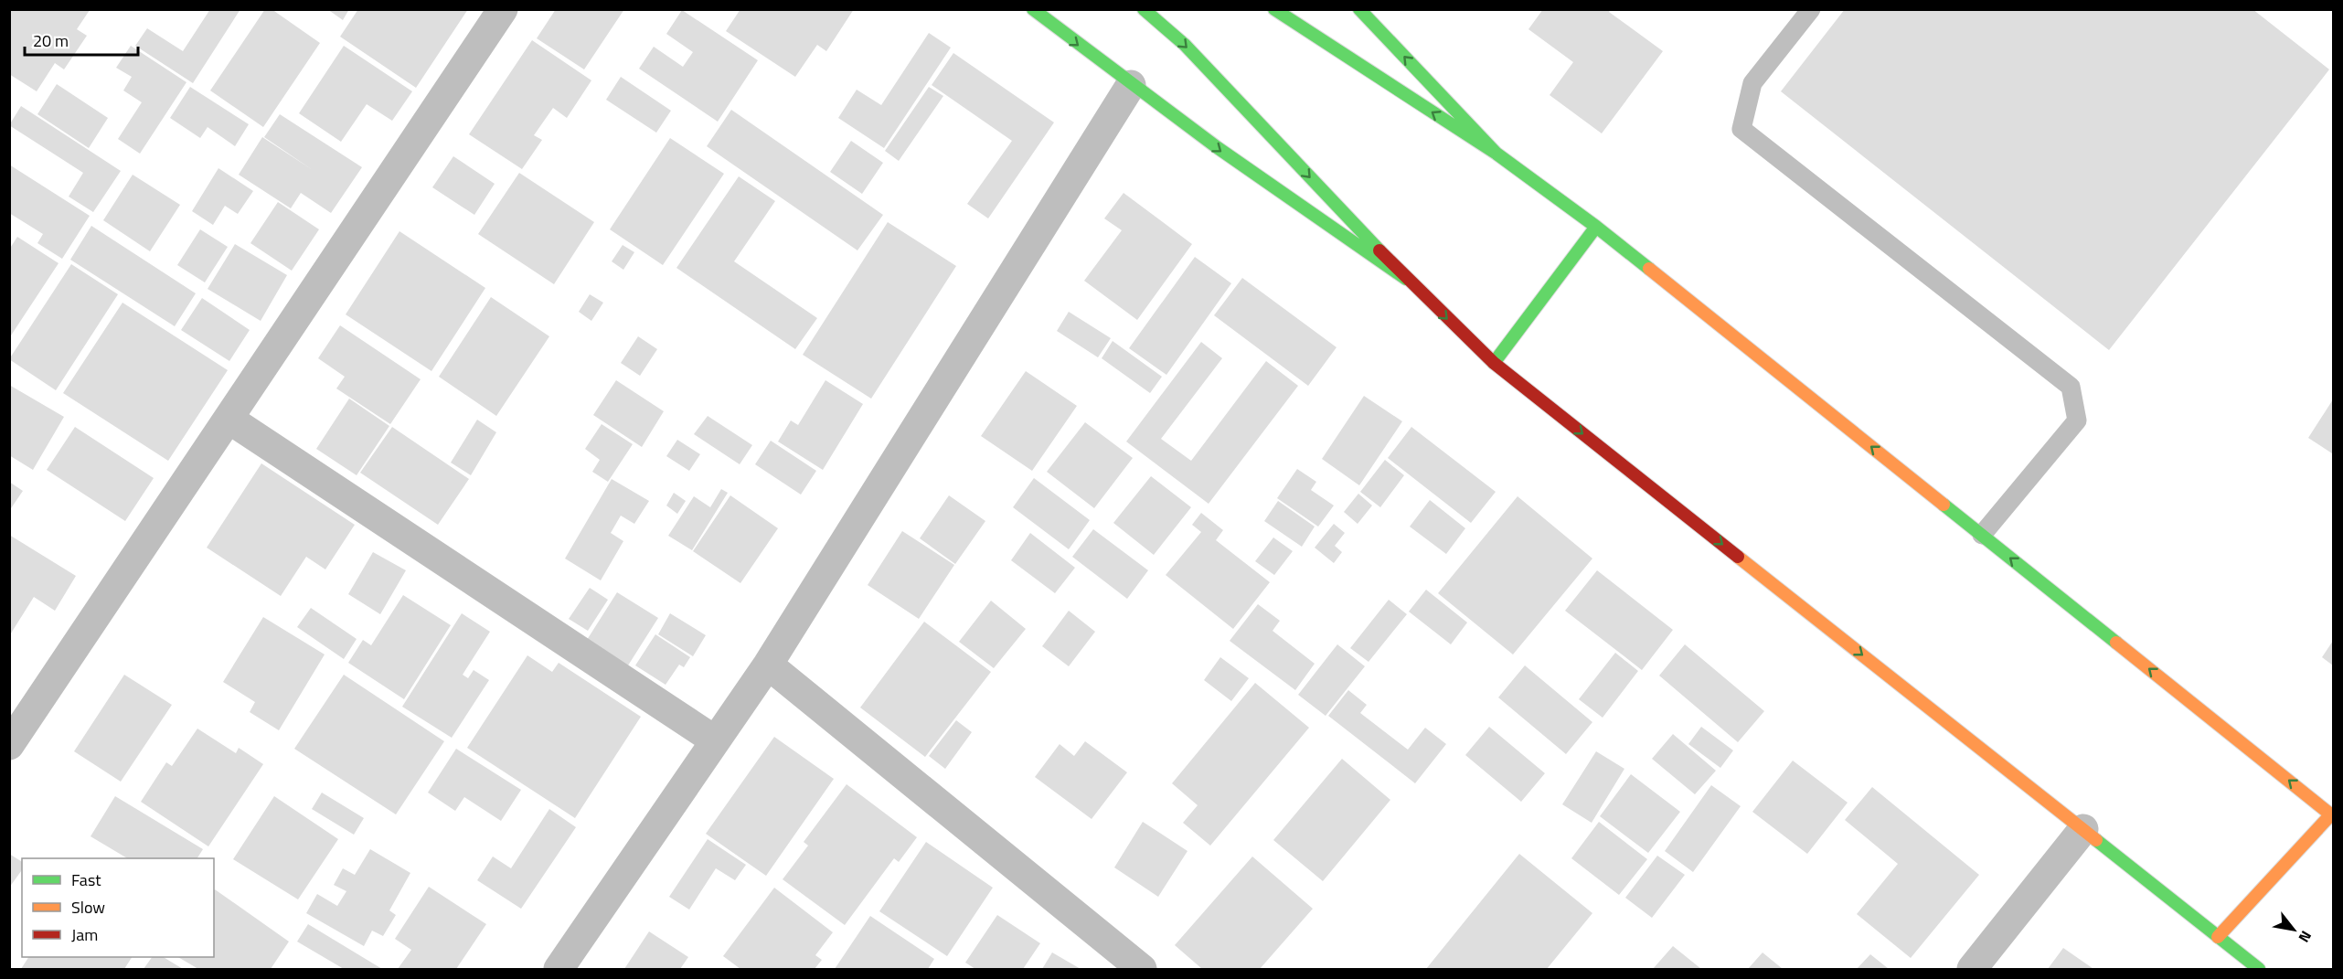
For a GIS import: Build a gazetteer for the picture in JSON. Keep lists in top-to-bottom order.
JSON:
{
  "legend": ["Fast", "Slow", "Jam"],
  "scale_bar": "20 m",
  "north": "bottom right"
}
